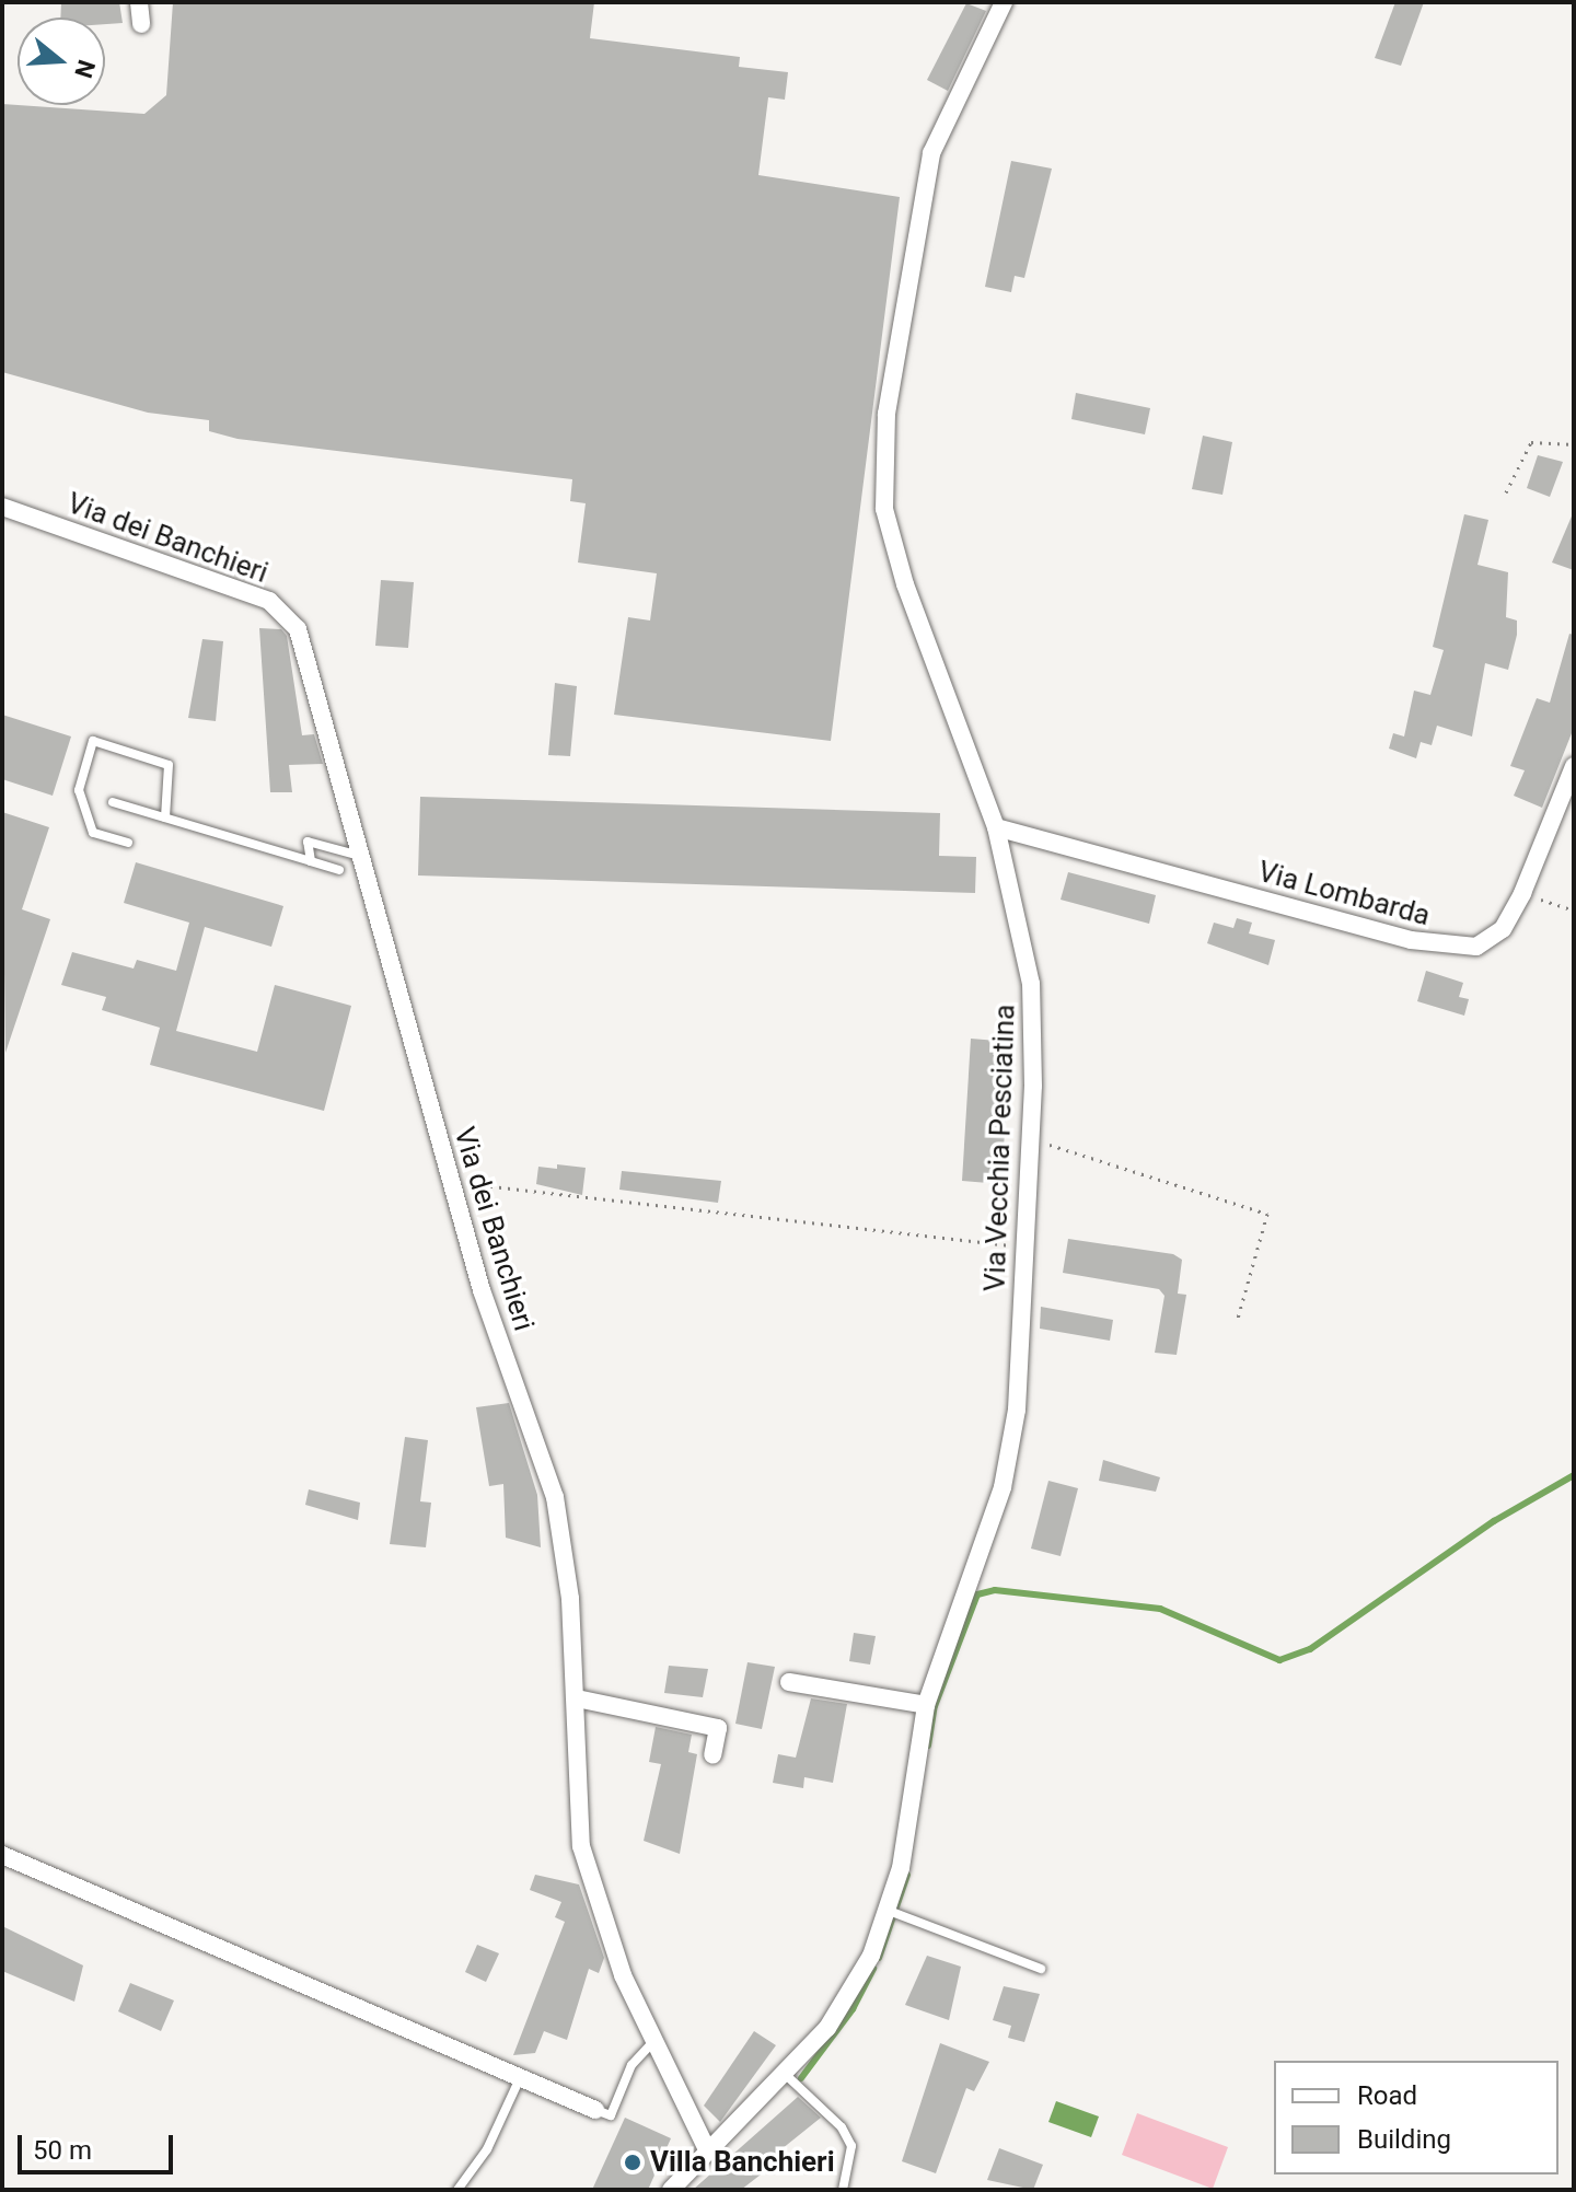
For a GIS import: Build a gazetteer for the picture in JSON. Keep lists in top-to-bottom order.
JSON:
{
  "streets": {
    "street": ["Via dei Banchieri", "Via Lombarda", "Via Vecchia Pesciatina"]
  },
  "crossings": [
    ["Via dei Banchieri", "Via Vecchia Pesciatina"],
    ["Via Lombarda", "Via Vecchia Pesciatina"]
  ],
  "places": ["Villa Banchieri"],
  "legend": ["Road", "Building"],
  "scale_bar": "50 m",
  "north": "right"
}
